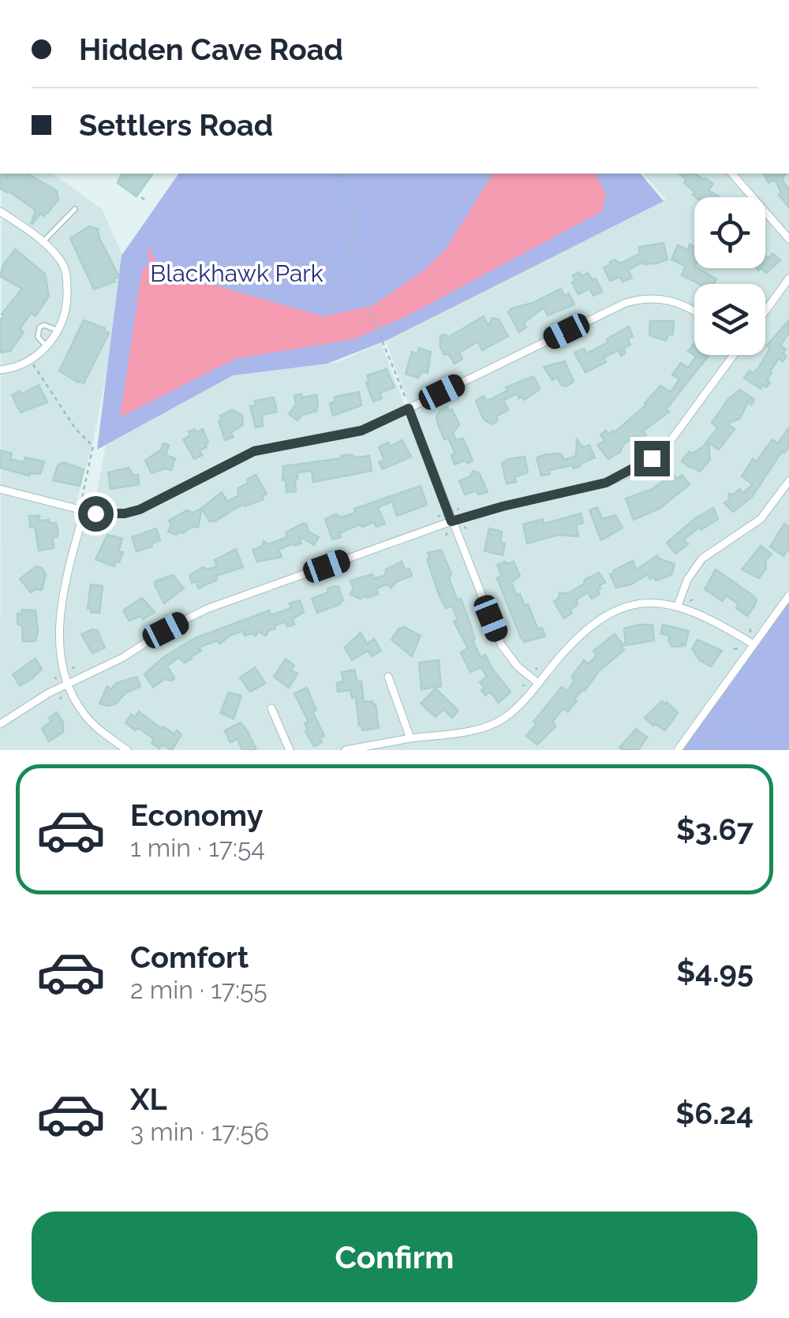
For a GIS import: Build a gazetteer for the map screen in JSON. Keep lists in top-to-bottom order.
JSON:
{
  "parks": ["Blackhawk Park"],
  "page": {
    "banner": ["Hidden Cave Road", "Settlers Road"],
    "list": [
      {
        "name": "Economy",
        "note": "1 min · 17:54",
        "value": "$3.67"
      },
      {
        "name": "Comfort",
        "note": "2 min · 17:55",
        "value": "$4.95"
      },
      {
        "name": "XL",
        "note": "3 min · 17:56",
        "value": "$6.24"
      }
    ],
    "buttons": "Confirm"
  }
}
